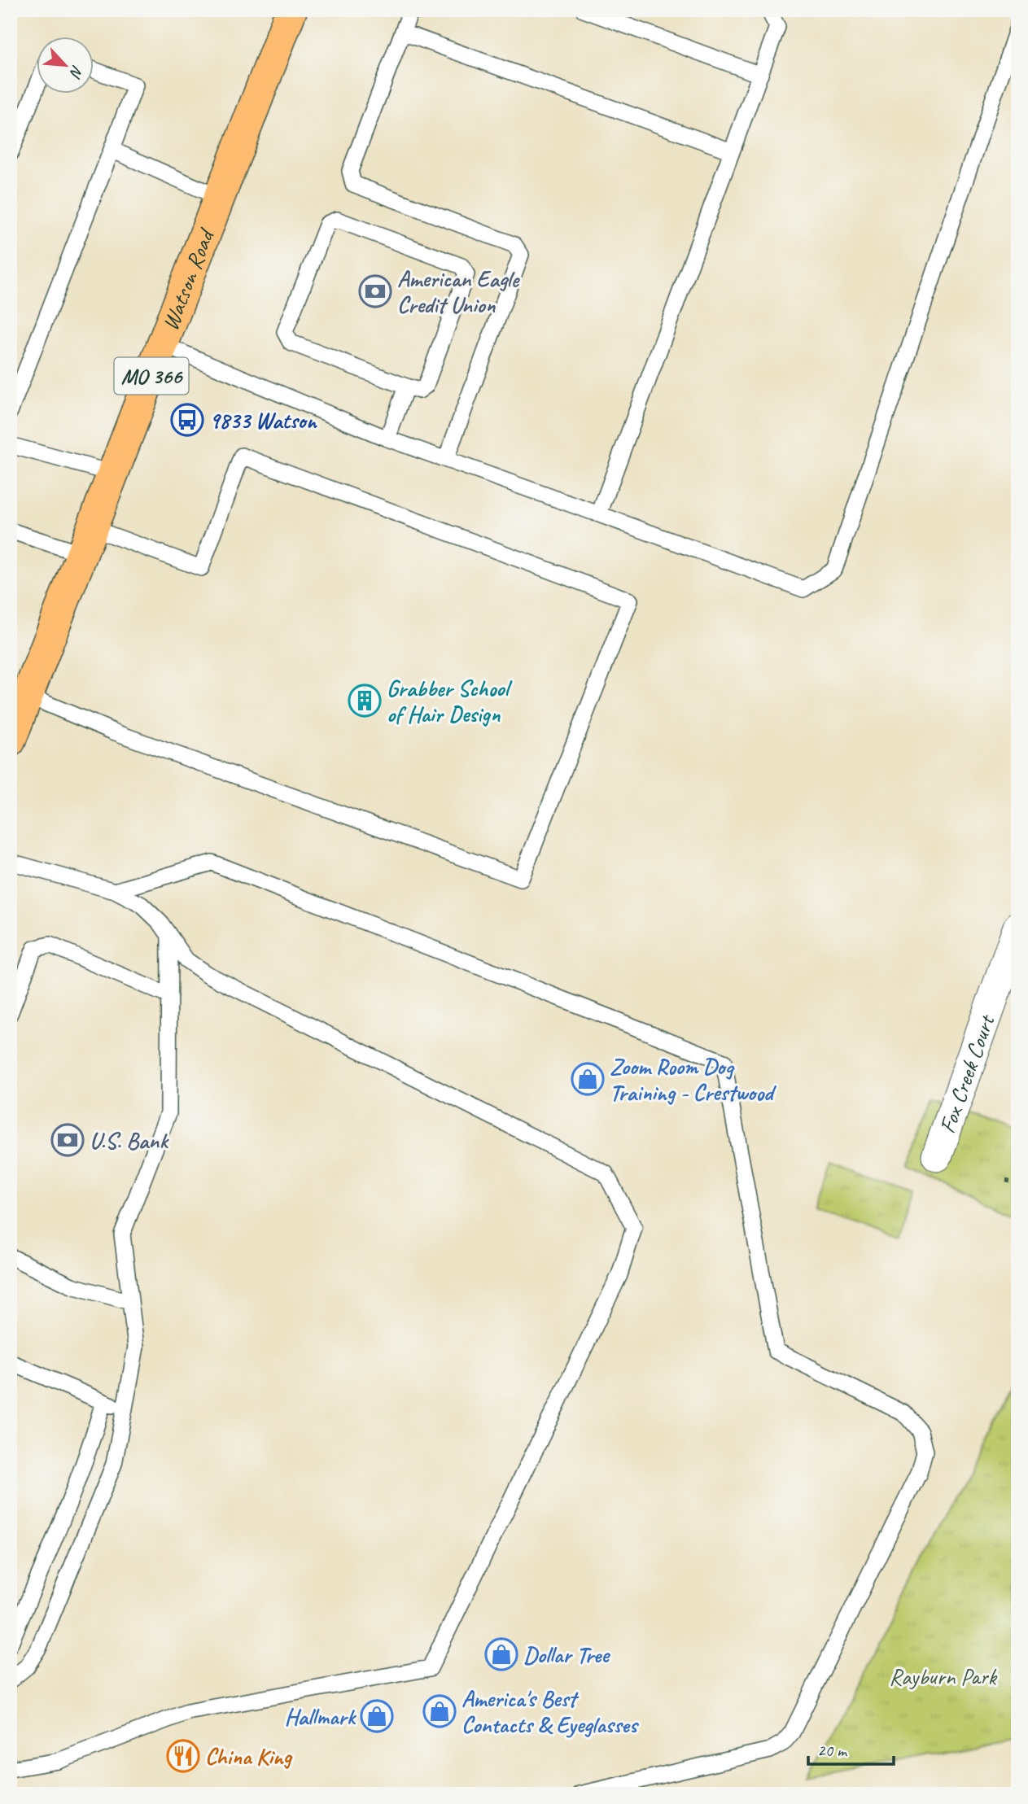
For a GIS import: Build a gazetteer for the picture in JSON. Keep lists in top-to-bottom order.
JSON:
{
  "streets": {
    "main road": ["Watson Road", "MO 366"],
    "street": ["Fox Creek Court"]
  },
  "parks": ["Rayburn Park"],
  "places": {
    "bank": ["American Eagle Credit Union", "U.S. Bank"],
    "bus stop": ["9833 Watson"],
    "building": ["Grabber School of Hair Design"],
    "shop": [
      "Zoom Room Dog Training - Crestwood",
      "Dollar Tree",
      "America's Best Contacts & Eyeglasses",
      "Hallmark"
    ],
    "restaurant": ["China King"]
  },
  "scale_bar": "20 m",
  "north": "bottom right"
}
